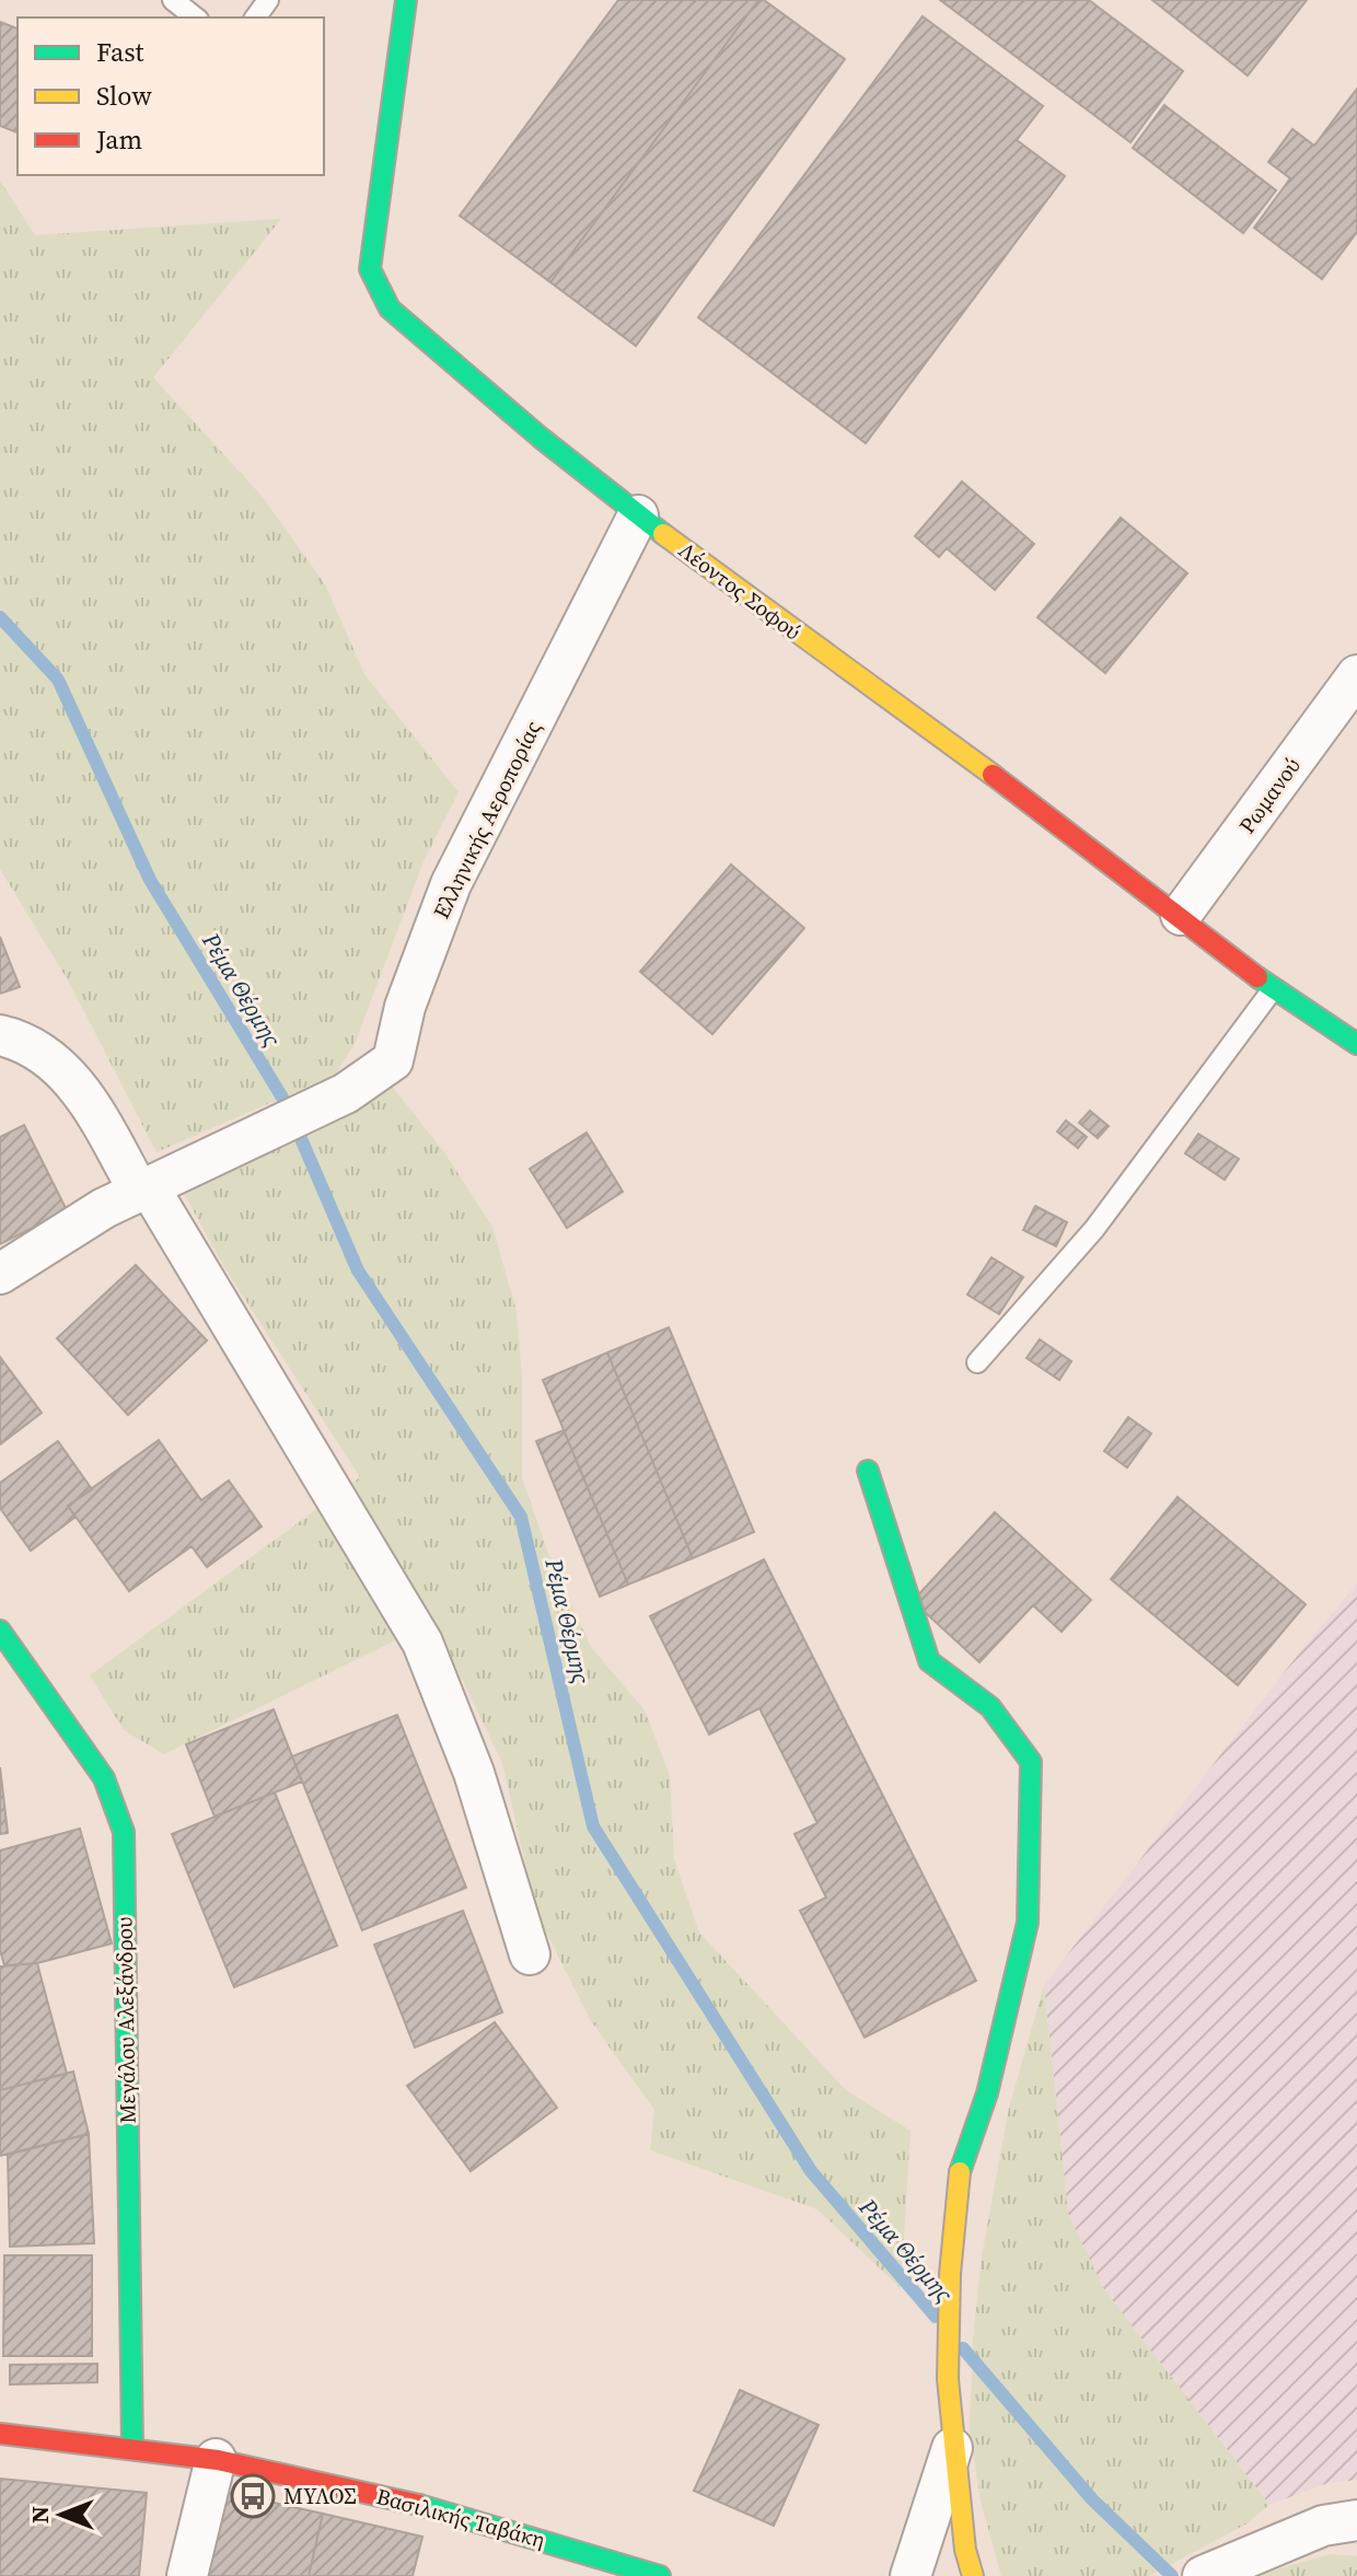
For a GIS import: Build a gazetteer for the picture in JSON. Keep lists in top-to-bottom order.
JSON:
{
  "streets": {
    "street": [
      "Λέοντος Σοφού",
      "Ρωμανού",
      "Ελληνικής Αεροπορίας",
      "Μεγάλου Αλεξάνδρου",
      "Βασιλικής Ταβάκη"
    ]
  },
  "crossings": [
    ["Λέοντος Σοφού", "Ρωμανού"],
    ["Λέοντος Σοφού", "Ελληνικής Αεροπορίας"],
    ["Μεγάλου Αλεξάνδρου", "Βασιλικής Ταβάκη"]
  ],
  "water": ["Ρέμα Θέρμης"],
  "places": {
    "bus stop": ["ΜΥΛΟΣ"]
  },
  "legend": ["Fast", "Slow", "Jam"],
  "north": "left"
}
